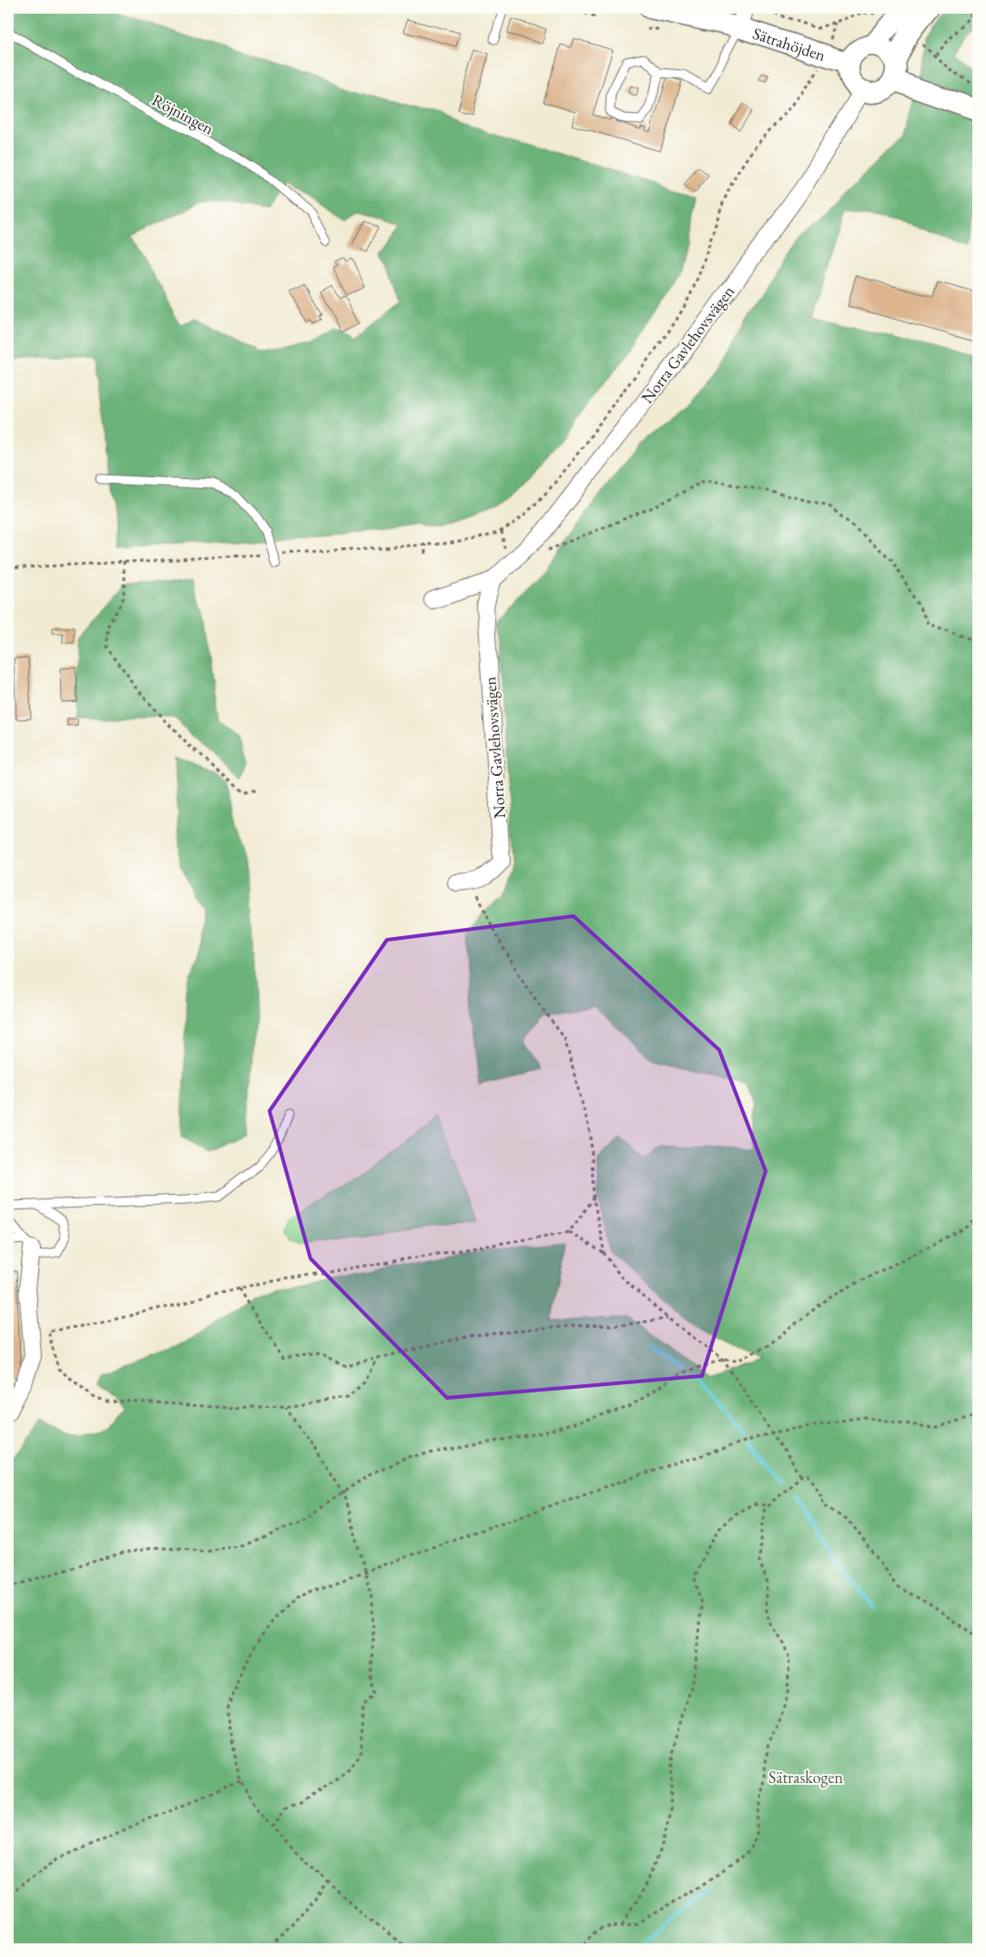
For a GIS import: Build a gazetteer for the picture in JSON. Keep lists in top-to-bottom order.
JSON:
{
  "streets": {
    "street": ["Sätrahöjden", "Norra Gavlehovsvägen"],
    "lane": ["Röjningen"]
  },
  "crossings": [
    ["Sätrahöjden", "Norra Gavlehovsvägen"]
  ],
  "parks": ["Sätraskogen"]
}
